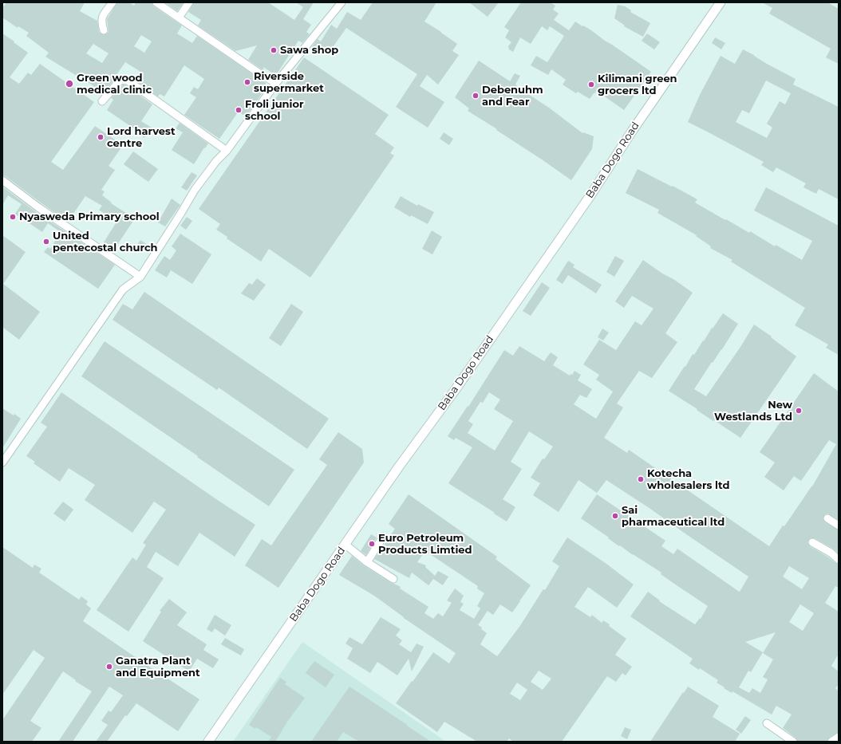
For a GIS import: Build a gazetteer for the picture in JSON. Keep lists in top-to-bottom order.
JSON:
{
  "streets": {
    "street": ["Baba Dogo Road"]
  },
  "places": [
    "Sawa shop",
    "Riverside supermarket",
    "Green wood medical clinic",
    "Kilimani green grocers ltd",
    "Debenuhm and Fear",
    "Froli junior school",
    "Lord harvest centre",
    "Nyasweda Primary school",
    "United pentecostal church",
    "New Westlands Ltd",
    "Kotecha wholesalers ltd",
    "Sai pharmaceutical ltd",
    "Euro Petroleum Products Limtied",
    "Ganatra Plant and Equipment"
  ]
}
